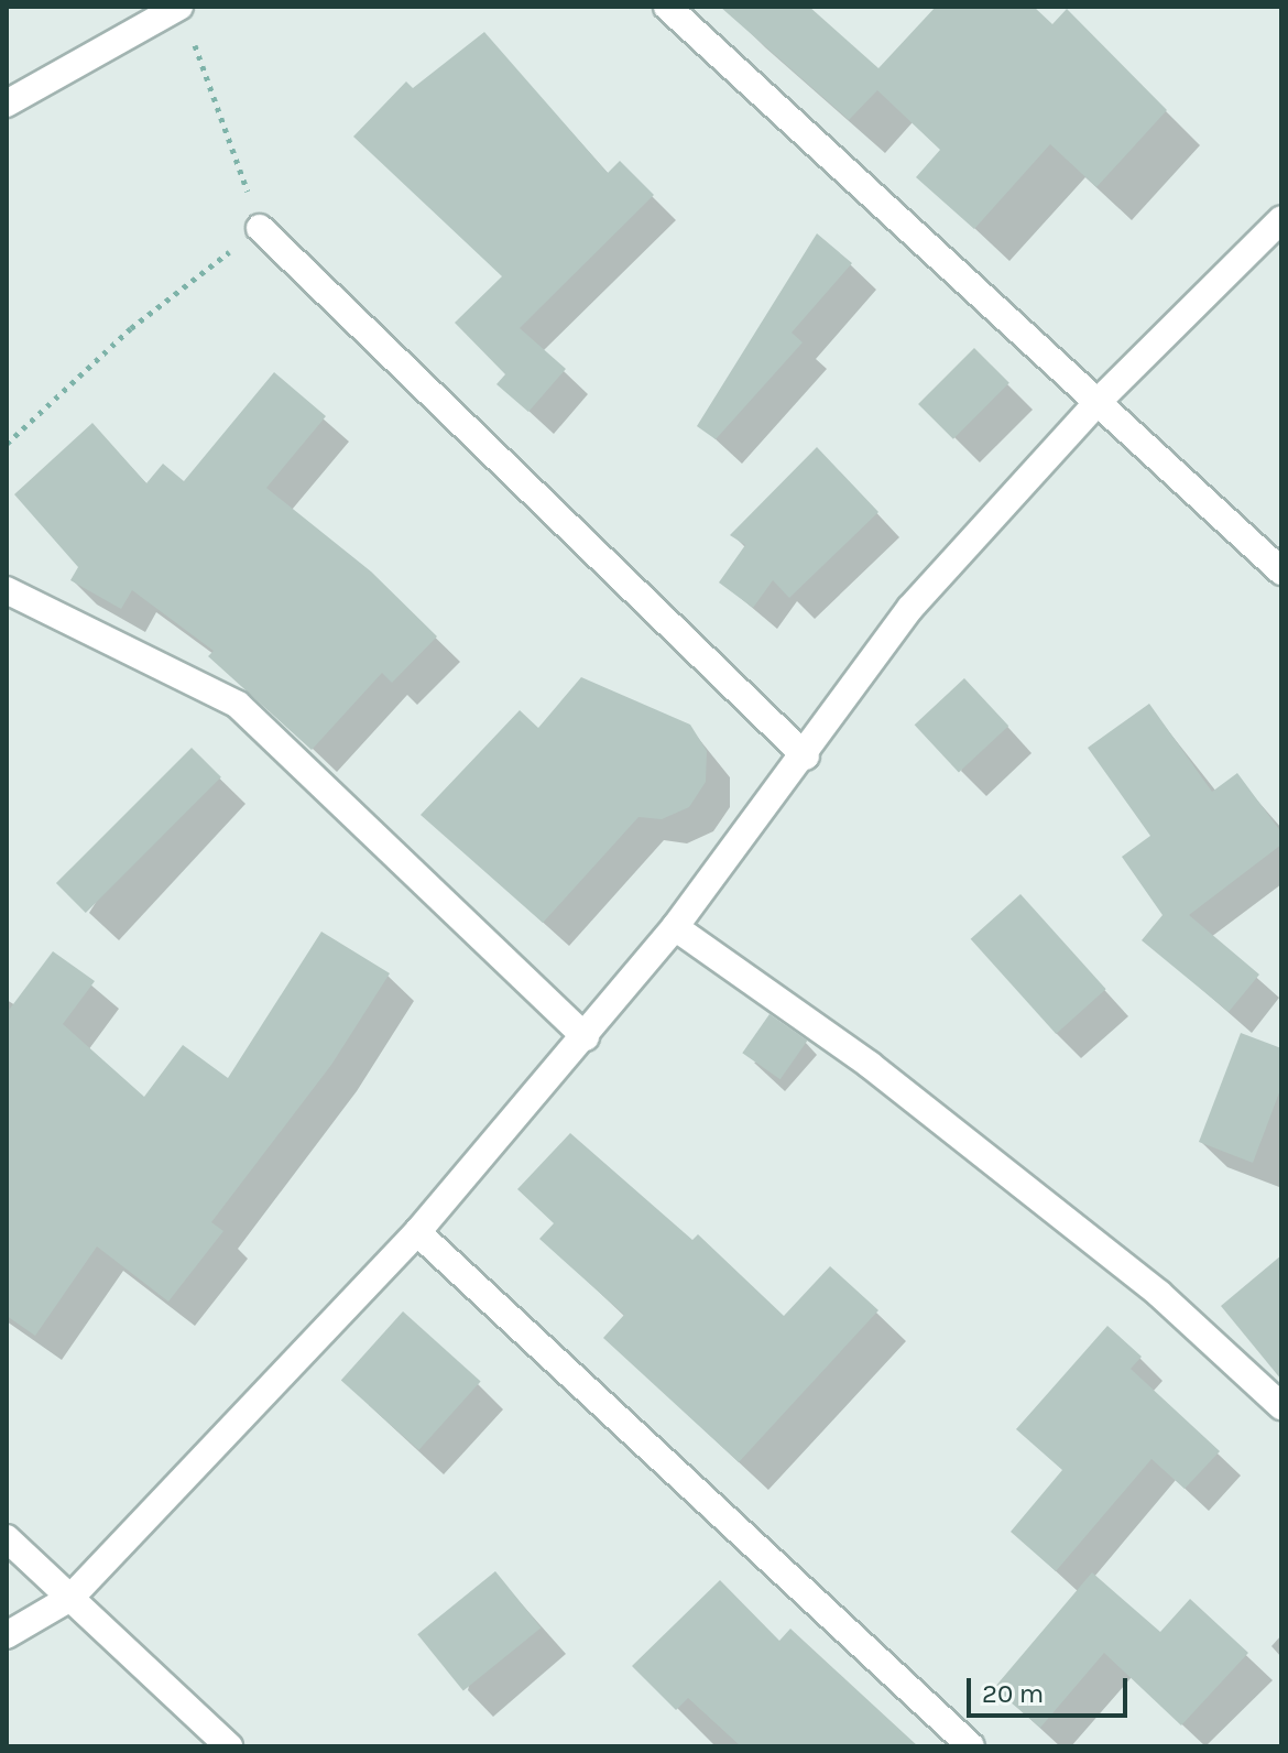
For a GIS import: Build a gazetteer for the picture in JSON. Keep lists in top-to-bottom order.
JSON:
{
  "scale_bar": "20 m"
}
